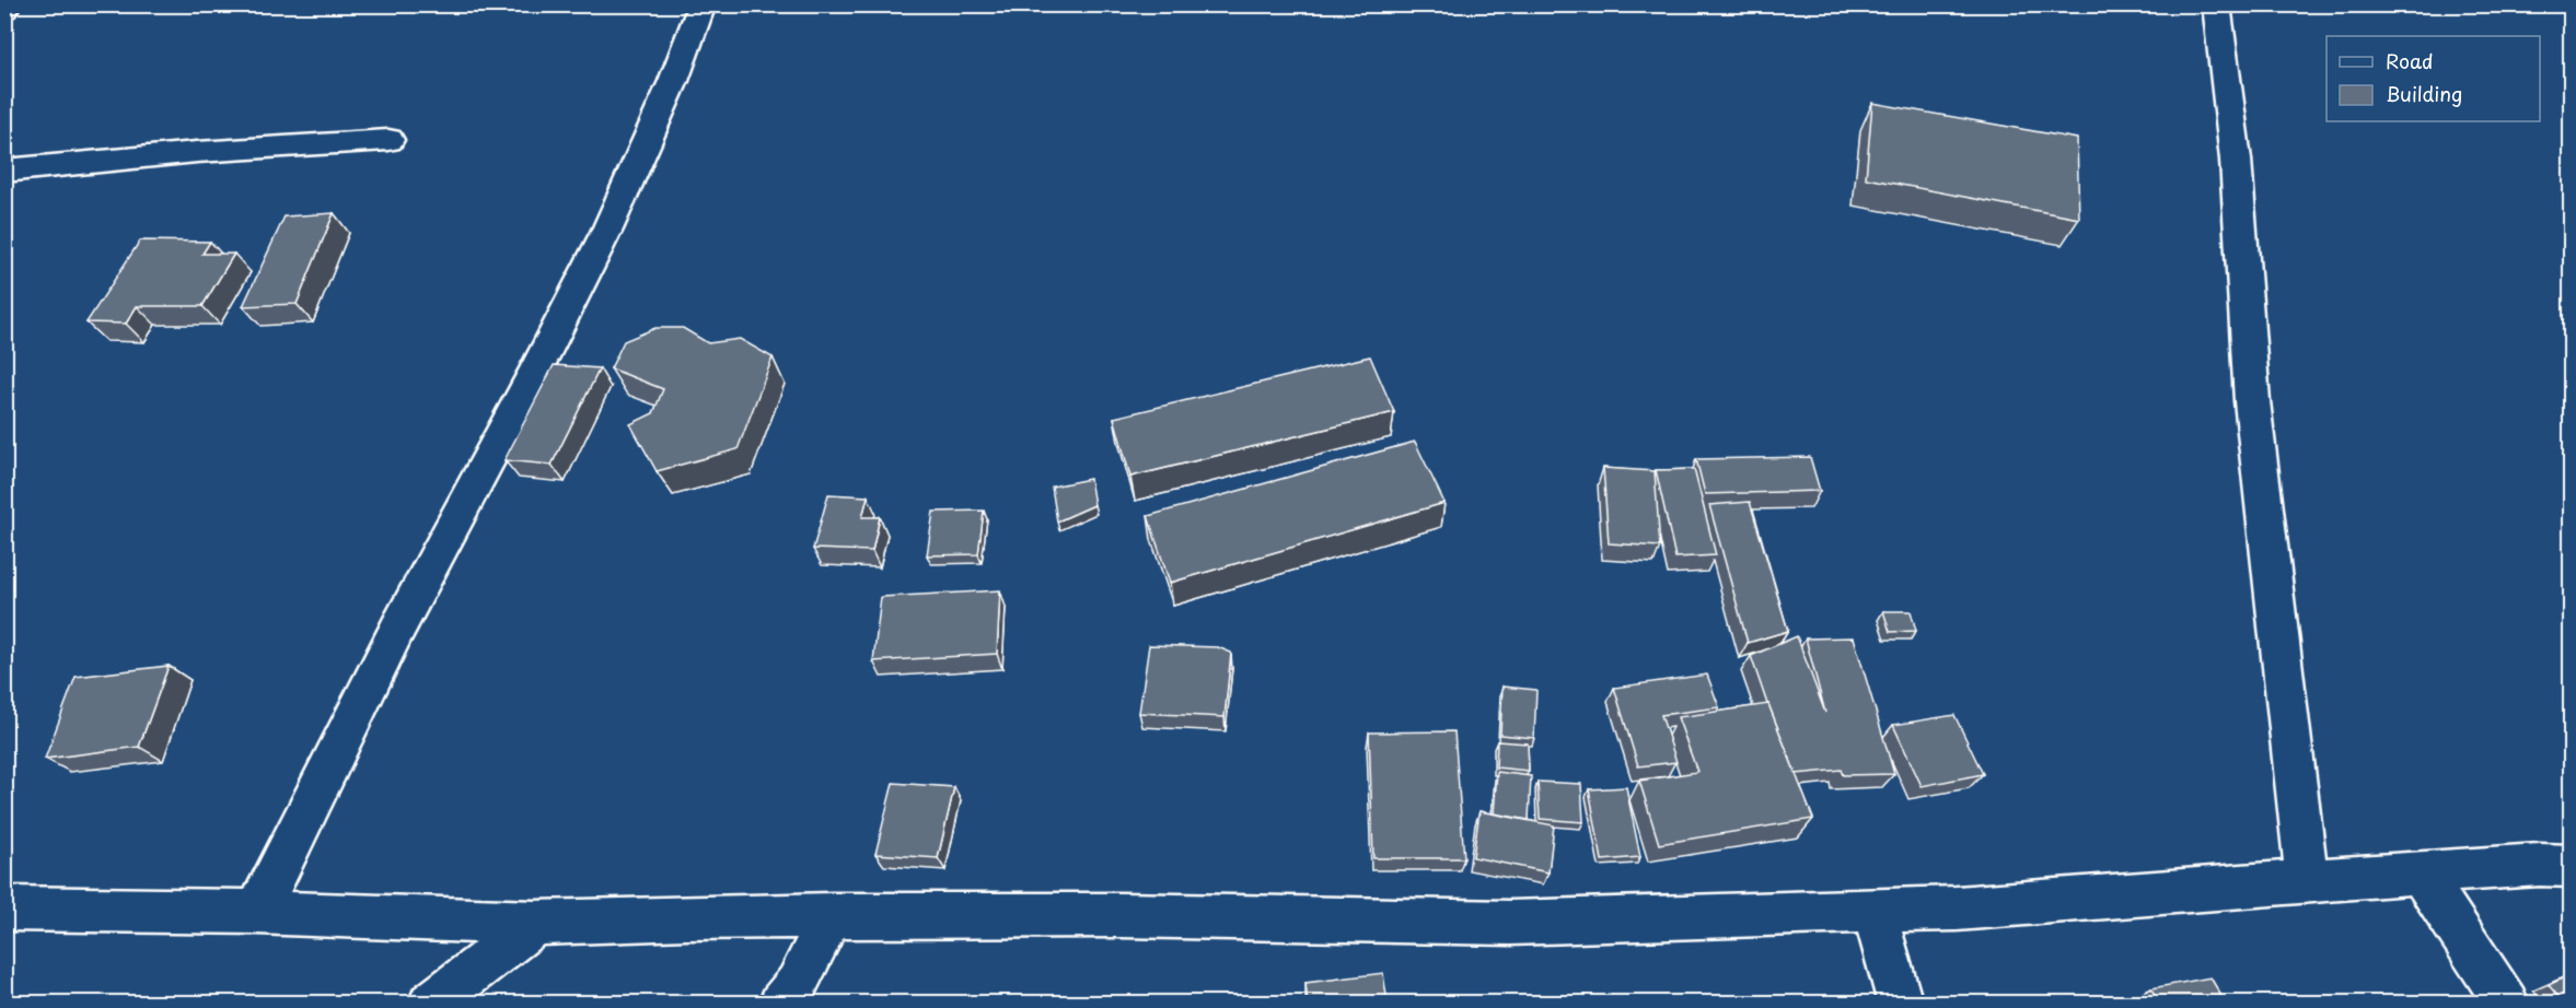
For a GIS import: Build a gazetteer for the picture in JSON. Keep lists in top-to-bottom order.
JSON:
{
  "legend": ["Road", "Building"]
}
